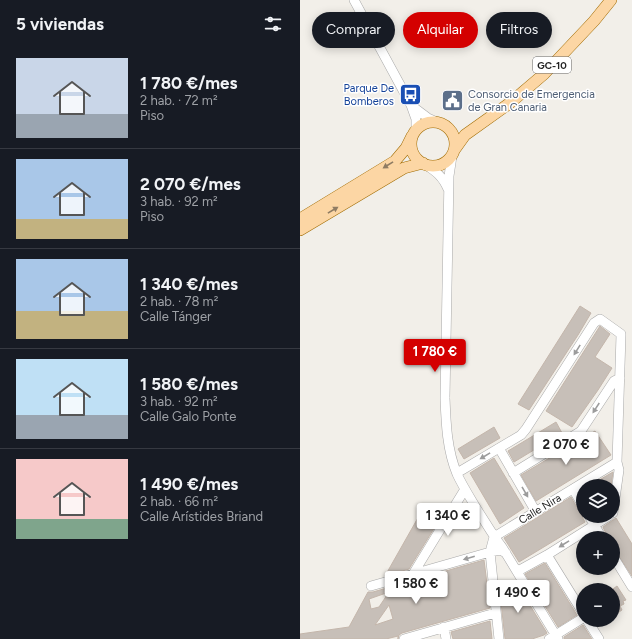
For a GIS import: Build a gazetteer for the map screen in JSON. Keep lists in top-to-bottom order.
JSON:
{
  "streets": {
    "main road": ["GC-10"],
    "street": ["Calle Nira"]
  },
  "places": {
    "bus stop": ["Parque De Bomberos"],
    "public building": ["Consorcio de Emergencia de Gran Canaria"]
  },
  "page": {
    "heading": "5 viviendas",
    "chip": ["Comprar", "Alquilar", "Filtros"],
    "list": [
      {
        "name": "1 780 €/mes",
        "note": "2 hab. · 72 m² · Piso"
      },
      {
        "name": "2 070 €/mes",
        "note": "3 hab. · 92 m² · Piso"
      },
      {
        "name": "1 340 €/mes",
        "note": "2 hab. · 78 m² · Calle Tánger"
      },
      {
        "name": "1 580 €/mes",
        "note": "3 hab. · 92 m² · Calle Galo Ponte"
      },
      {
        "name": "1 490 €/mes",
        "note": "2 hab. · 66 m² · Calle Arístides Briand"
      }
    ],
    "price": [
      "1 780 €",
      "2 070 €",
      "1 340 €",
      "1 580 €",
      "1 490 €"
    ],
    "map_buttons": ["+", "−"]
  }
}
